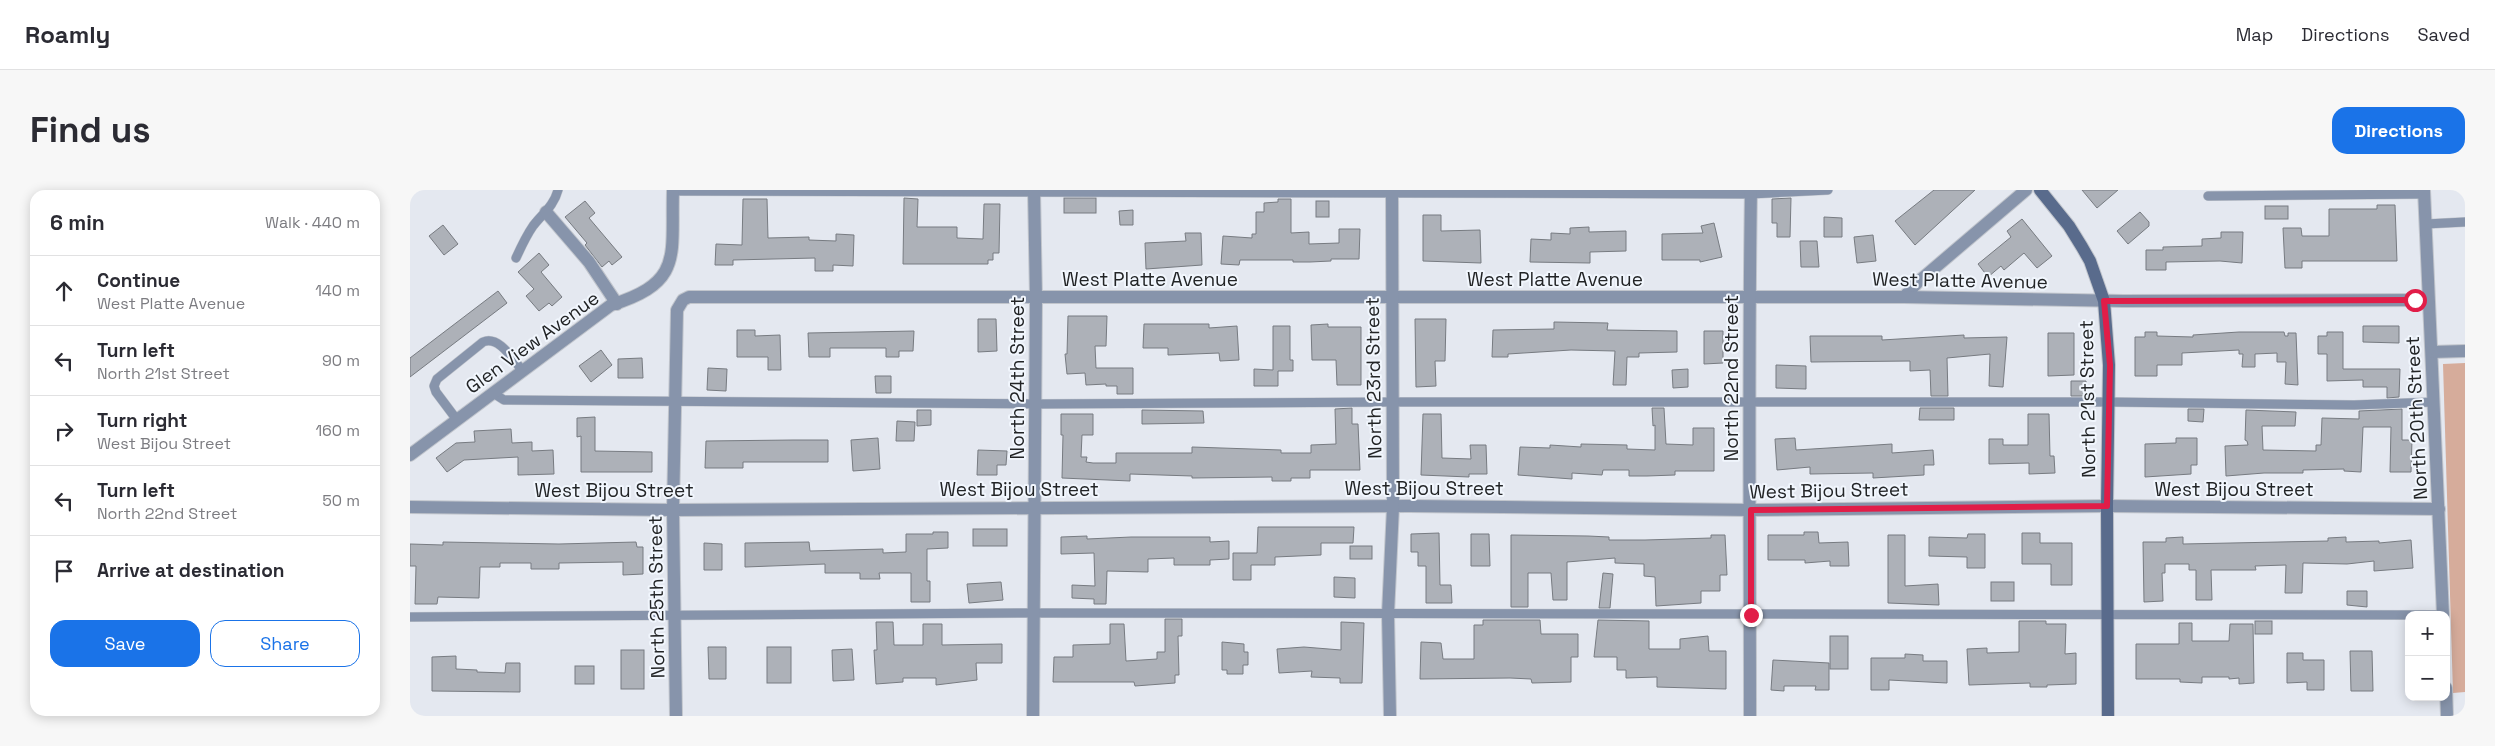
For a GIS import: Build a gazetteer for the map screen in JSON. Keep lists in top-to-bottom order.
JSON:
{
  "streets": {
    "main road": ["North 21st Street"],
    "street": [
      "West Platte Avenue",
      "Glen View Avenue",
      "North 24th Street",
      "North 23rd Street",
      "North 22nd Street",
      "North 20th Street",
      "West Bijou Street",
      "North 25th Street"
    ]
  },
  "crossings": [
    ["West Platte Avenue", "North 24th Street"],
    ["West Platte Avenue", "North 23rd Street"],
    ["West Platte Avenue", "North 22nd Street"],
    ["West Platte Avenue", "North 21st Street"],
    ["West Platte Avenue", "North 20th Street"],
    ["West Platte Avenue", "North 25th Street"],
    ["North 24th Street", "West Bijou Street"],
    ["North 23rd Street", "West Bijou Street"],
    ["North 22nd Street", "West Bijou Street"],
    ["North 21st Street", "West Bijou Street"],
    ["North 20th Street", "West Bijou Street"],
    ["West Bijou Street", "North 25th Street"]
  ],
  "page": {
    "header": "Roamly",
    "nav": ["Map", "Directions", "Saved"],
    "buttons": [
      "Directions",
      ["Save", "Share"]
    ],
    "title": "Find us",
    "heading": ["6 min", "Walk · 440 m"],
    "list": [
      ["Continue", "West Platte Avenue", "140 m"],
      ["Turn left", "North 21st Street", "90 m"],
      ["Turn right", "West Bijou Street", "160 m"],
      ["Turn left", "North 22nd Street", "50 m"],
      "Arrive at destination"
    ],
    "map_buttons": ["+", "−"]
  }
}
